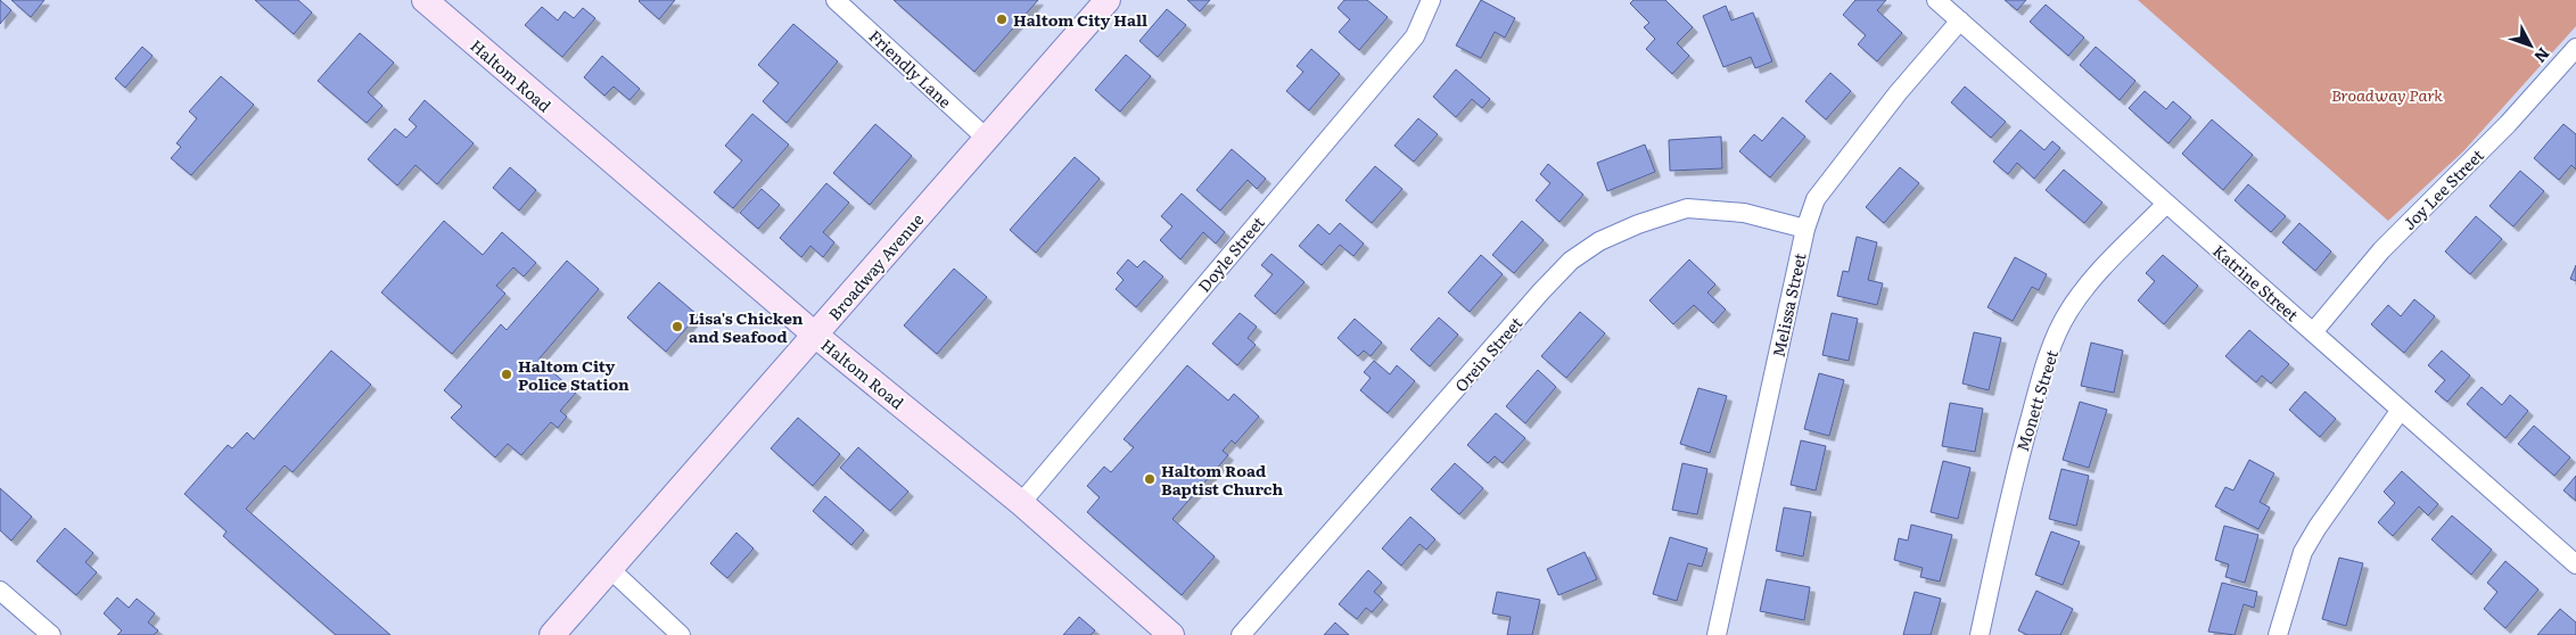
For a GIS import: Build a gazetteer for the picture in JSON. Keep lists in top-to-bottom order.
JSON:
{
  "streets": {
    "main road": ["Haltom Road", "Broadway Avenue"],
    "street": [
      "Friendly Lane",
      "Joy Lee Street",
      "Doyle Street",
      "Katrine Street",
      "Melissa Street",
      "Orein Street",
      "Monett Street"
    ]
  },
  "crossings": [
    ["Friendly Lane", "Broadway Avenue"],
    ["Haltom Road", "Doyle Street"],
    ["Haltom Road", "Broadway Avenue"],
    ["Joy Lee Street", "Katrine Street"],
    ["Katrine Street", "Melissa Street"],
    ["Katrine Street", "Monett Street"],
    ["Melissa Street", "Orein Street"]
  ],
  "parks": ["Broadway Park"],
  "places": [
    "Haltom City Hall",
    "Lisa's Chicken and Seafood",
    "Haltom City Police Station",
    "Haltom Road Baptist Church"
  ],
  "north": "bottom right"
}
